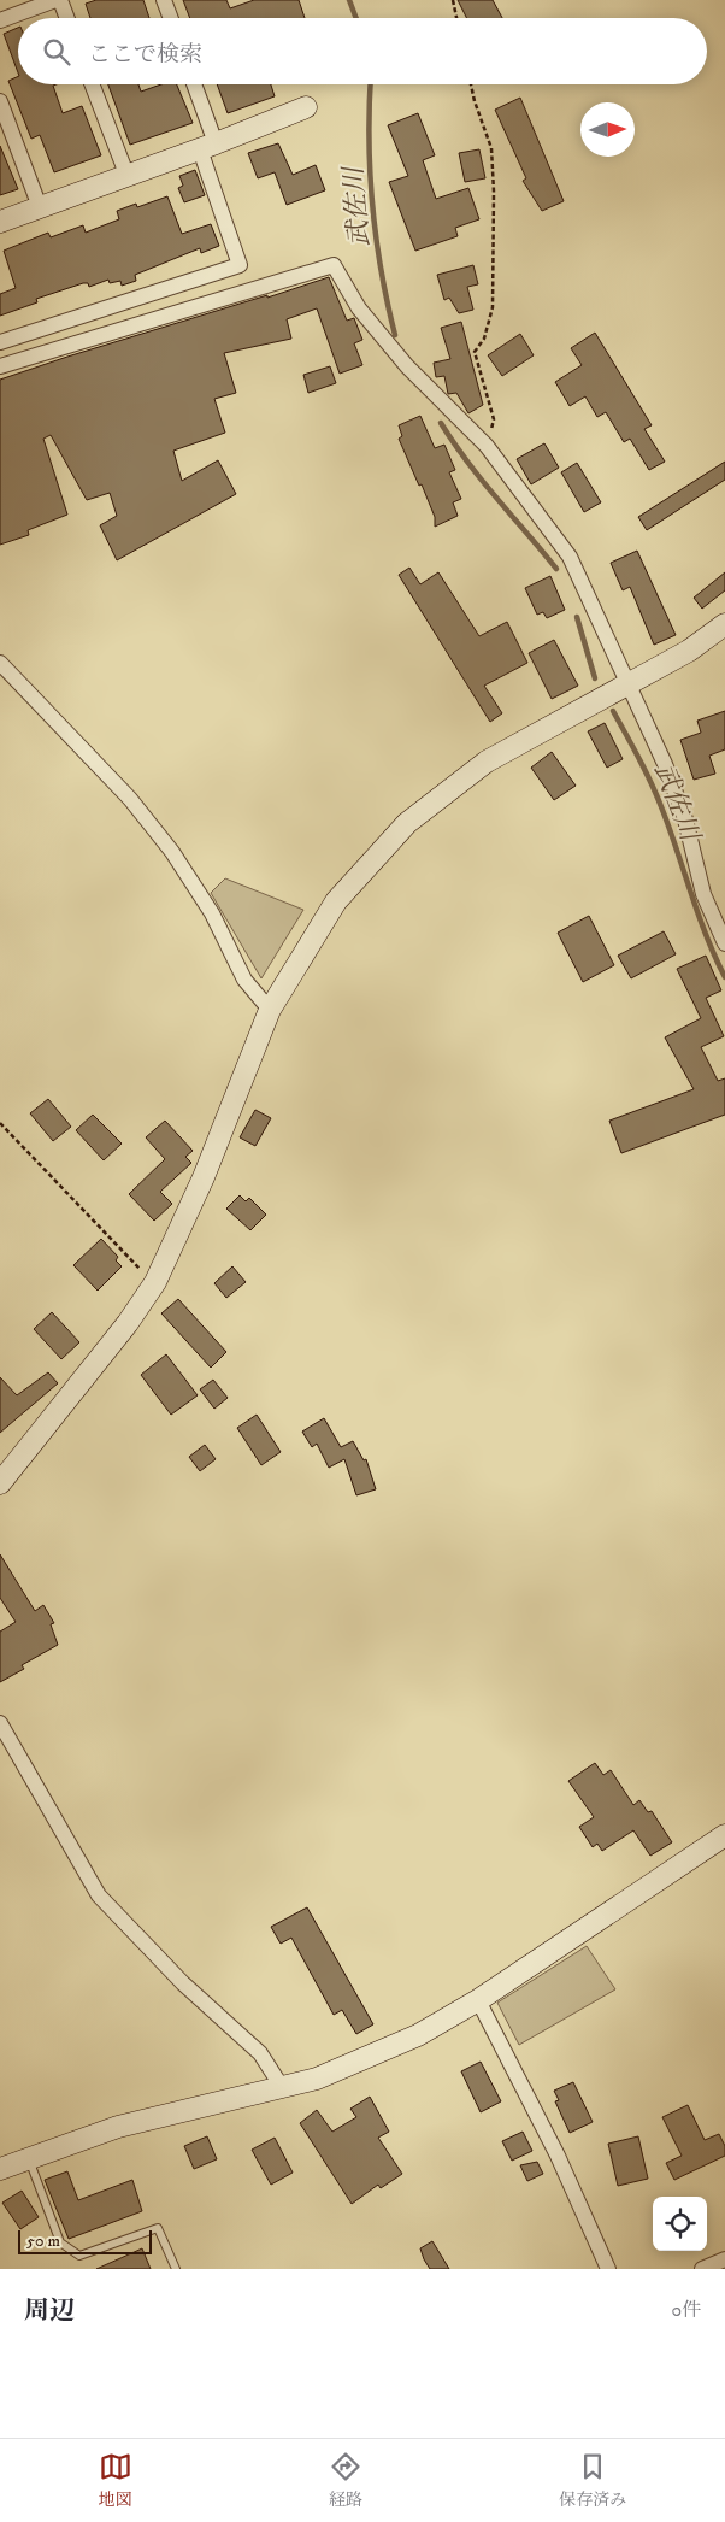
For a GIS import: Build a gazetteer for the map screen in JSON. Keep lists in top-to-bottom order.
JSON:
{
  "water": ["武佐川"],
  "scale_bar": "50 m",
  "north": "right",
  "page": {
    "search": "ここで検索",
    "scale": "50 m",
    "heading": ["周辺", "0件"],
    "nav": ["地図", "経路", "保存済み"]
  }
}
